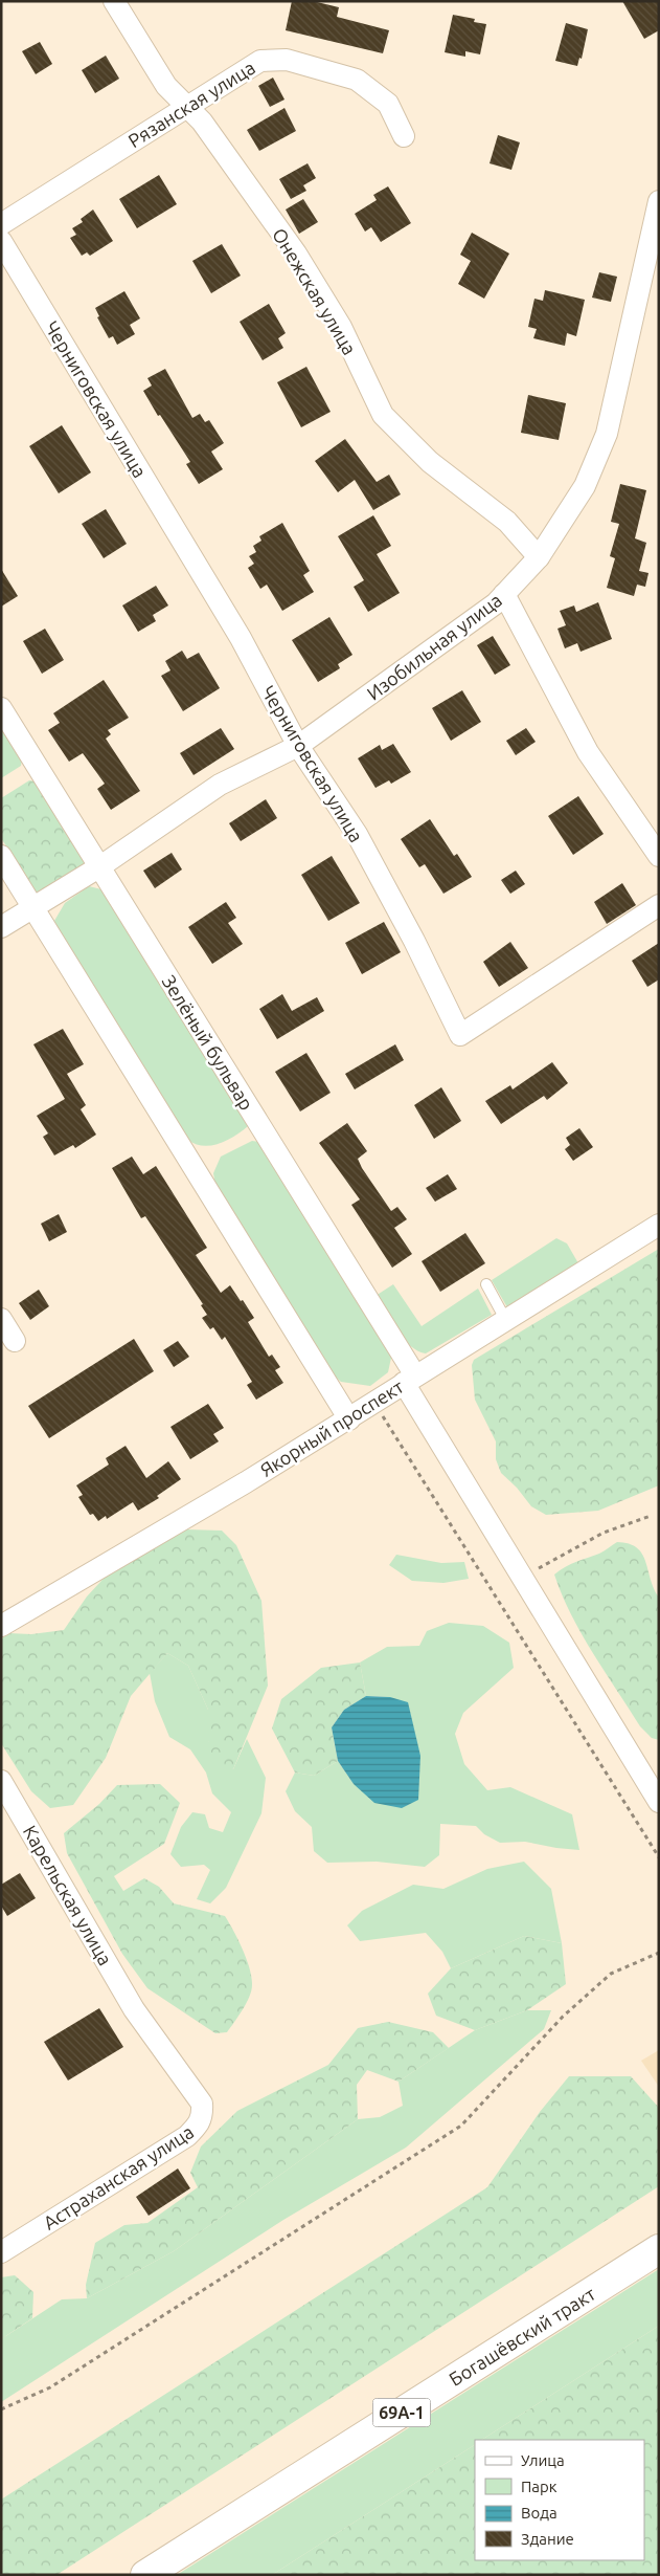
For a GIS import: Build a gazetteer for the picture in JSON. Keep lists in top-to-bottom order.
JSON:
{
  "streets": {
    "main road": ["Богашёвский тракт", "69А-1"],
    "street": [
      "Рязанская улица",
      "Онежская улица",
      "Черниговская улица",
      "Изобильная улица",
      "Зелёный бульвар",
      "Якорный проспект",
      "Карельская улица",
      "Астраханская улица"
    ]
  },
  "crossings": [
    ["Рязанская улица", "Онежская улица"],
    ["Онежская улица", "Изобильная улица"],
    ["Черниговская улица", "Изобильная улица"],
    ["Изобильная улица", "Зелёный бульвар"],
    ["Зелёный бульвар", "Якорный проспект"],
    ["Карельская улица", "Астраханская улица"]
  ],
  "legend": [
    "Улица",
    "Парк",
    "Вода",
    "Здание"
  ]
}
